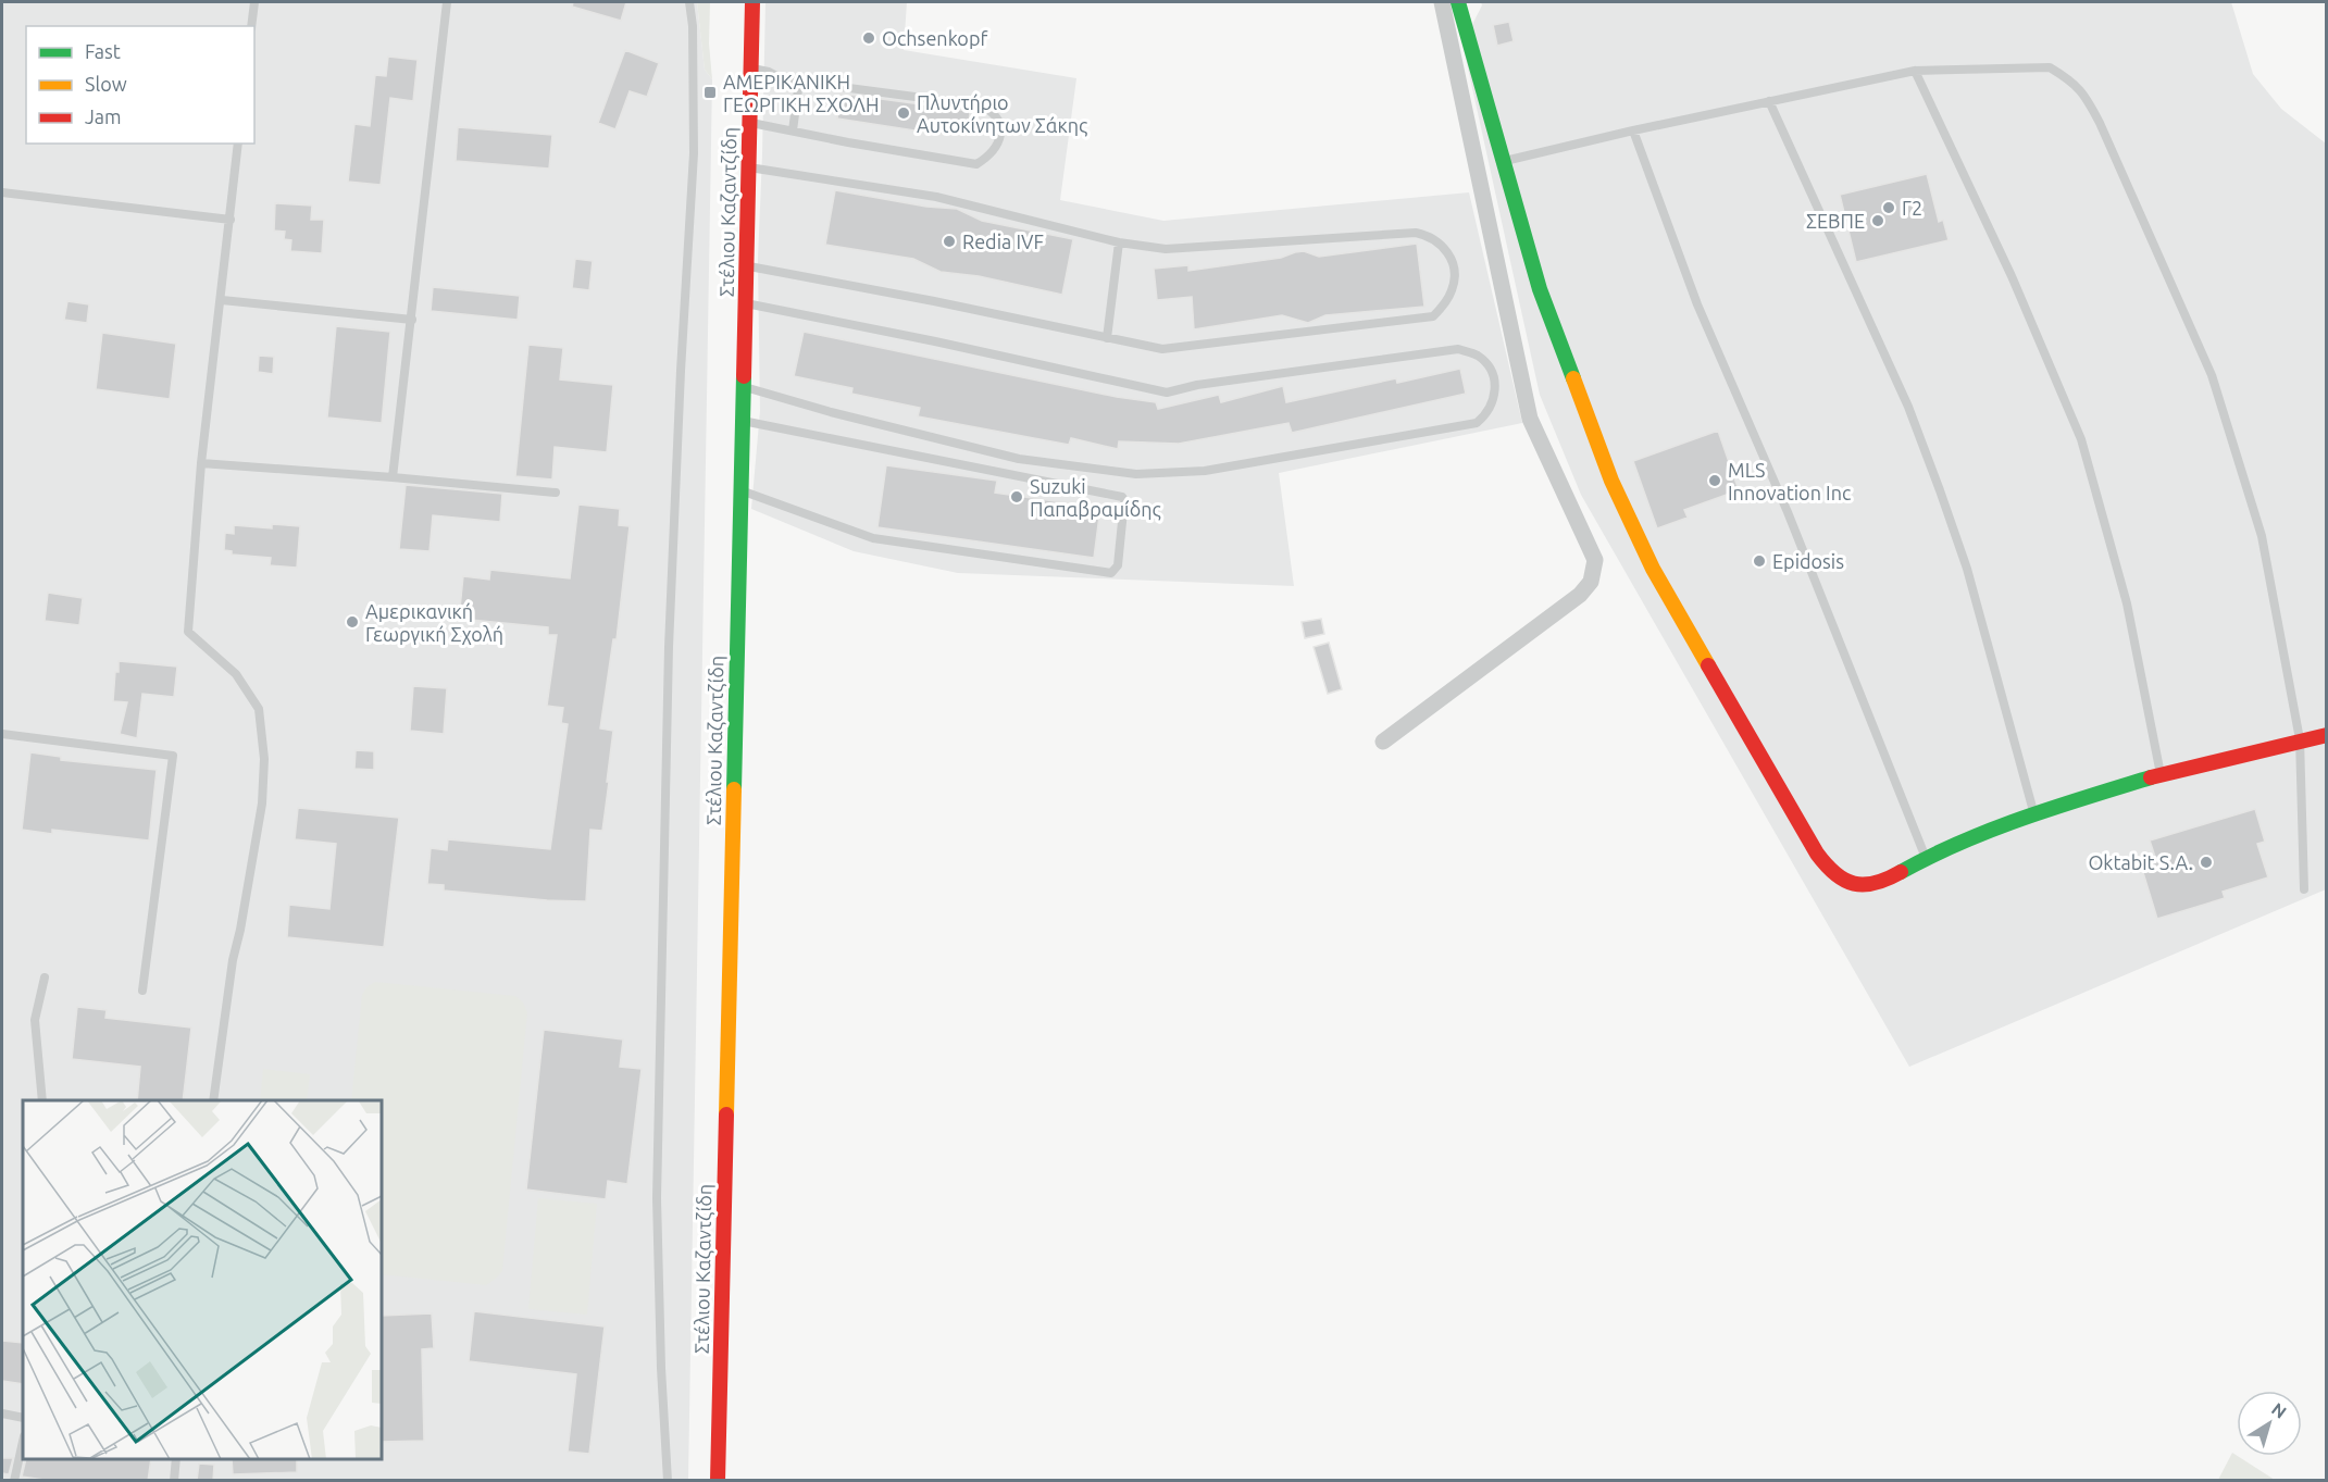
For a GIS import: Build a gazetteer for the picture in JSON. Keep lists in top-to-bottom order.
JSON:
{
  "streets": {
    "main road": ["Στέλιου Καζαντζίδη"]
  },
  "places": {
    "other": [
      "Ochsenkopf",
      "Πλυντήριο Αυτοκίνητων Σάκης",
      "Γ2",
      "ΣΕΒΠΕ",
      "Redia IVF",
      "MLS Innovation Inc",
      "Suzuki Παπαβραμίδης",
      "Epidosis",
      "Αμερικανική Γεωργική Σχολή",
      "Oktabit S.A."
    ],
    "transit": ["ΑΜΕΡΙΚΑΝΙΚΗ ΓΕΩΡΓΙΚΗ ΣΧΟΛΗ"]
  },
  "legend": ["Fast", "Slow", "Jam"],
  "north": "top right"
}
